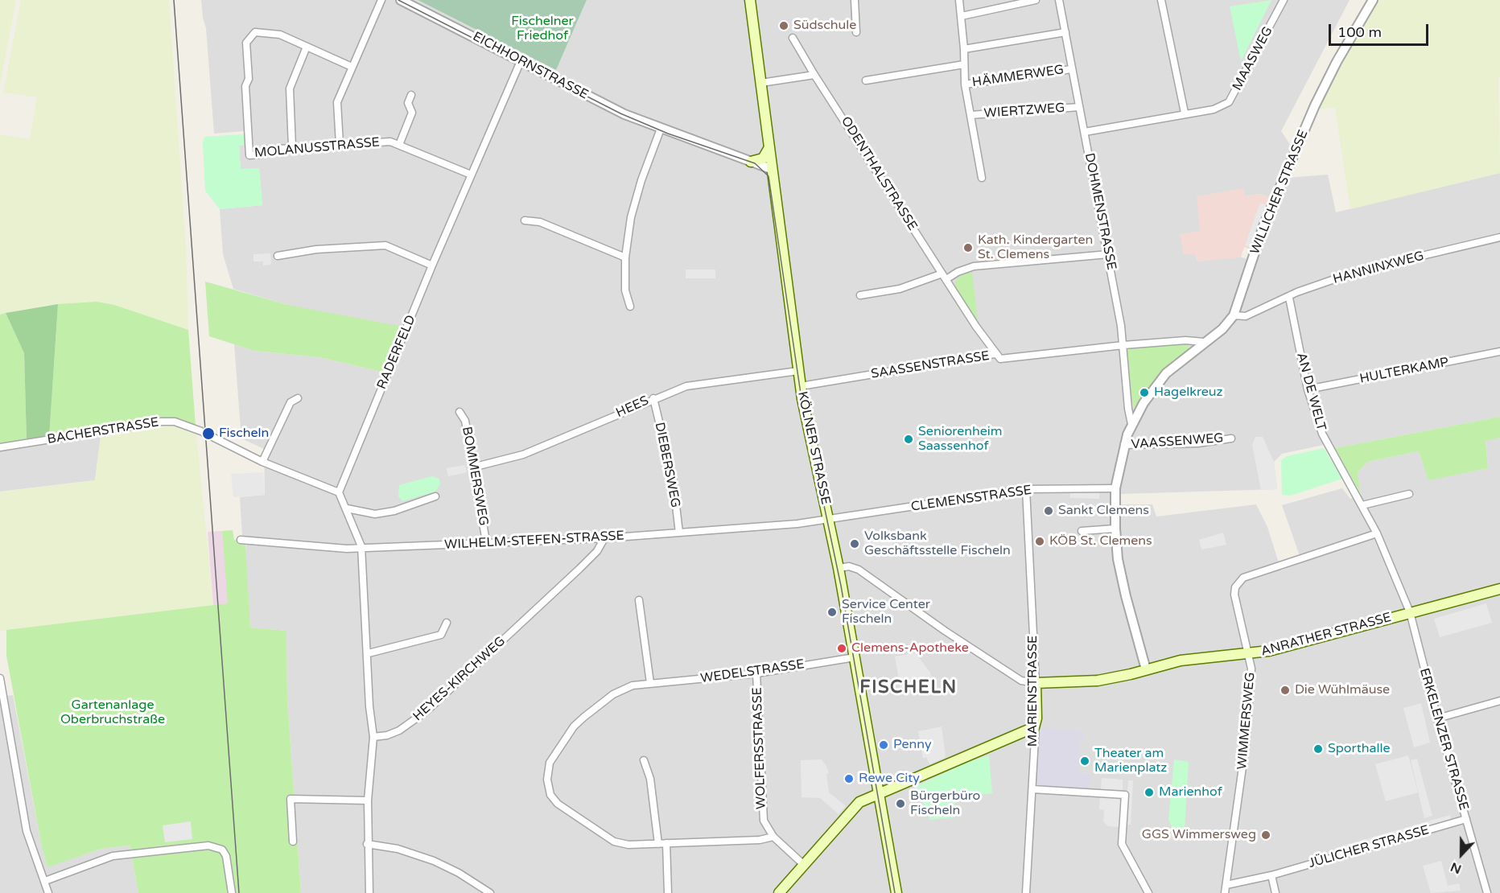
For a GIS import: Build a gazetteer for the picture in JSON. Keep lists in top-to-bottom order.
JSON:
{
  "streets": {
    "main road": ["KÖLNER STRASSE", "ANRATHER STRASSE", "MARIENSTRASSE"],
    "street": [
      "MAASWEG",
      "EICHHORNSTRASSE",
      "HÄMMERWEG",
      "WIERTZWEG",
      "MOLANUSSTRASSE",
      "ODENTHALSTRASSE",
      "WILLICHER STRASSE",
      "DOHMENSTRASSE",
      "HANNINXWEG",
      "RADERFELD",
      "SAASSENSTRASSE",
      "HULTERKAMP",
      "AN DE WELT",
      "HEES",
      "BACHERSTRASSE",
      "VAASSENWEG",
      "DIEBERSWEG",
      "BOMMERSWEG",
      "CLEMENSSTRASSE",
      "WILHELM-STEFEN-STRASSE",
      "WEDELSTRASSE",
      "HEYES-KIRCHWEG",
      "WIMMERSWEG",
      "ERKELENZER STRASSE",
      "WOLFERSSTRASSE",
      "JÜLICHER STRASSE"
    ]
  },
  "crossings": [
    ["MAASWEG", "DOHMENSTRASSE"],
    ["EICHHORNSTRASSE", "RADERFELD"],
    ["EICHHORNSTRASSE", "KÖLNER STRASSE"],
    ["HÄMMERWEG", "DOHMENSTRASSE"],
    ["WIERTZWEG", "DOHMENSTRASSE"],
    ["MOLANUSSTRASSE", "RADERFELD"],
    ["ODENTHALSTRASSE", "SAASSENSTRASSE"],
    ["WILLICHER STRASSE", "DOHMENSTRASSE"],
    ["WILLICHER STRASSE", "HANNINXWEG"],
    ["WILLICHER STRASSE", "SAASSENSTRASSE"],
    ["WILLICHER STRASSE", "VAASSENWEG"],
    ["WILLICHER STRASSE", "CLEMENSSTRASSE"],
    ["WILLICHER STRASSE", "ANRATHER STRASSE"],
    ["DOHMENSTRASSE", "SAASSENSTRASSE"],
    ["HANNINXWEG", "AN DE WELT"],
    ["SAASSENSTRASSE", "KÖLNER STRASSE"],
    ["HULTERKAMP", "AN DE WELT"],
    ["AN DE WELT", "ANRATHER STRASSE"],
    ["AN DE WELT", "WIMMERSWEG"],
    ["AN DE WELT", "ERKELENZER STRASSE"],
    ["HEES", "KÖLNER STRASSE"],
    ["HEES", "DIEBERSWEG"],
    ["HEES", "BOMMERSWEG"],
    ["KÖLNER STRASSE", "CLEMENSSTRASSE"],
    ["KÖLNER STRASSE", "WILHELM-STEFEN-STRASSE"],
    ["KÖLNER STRASSE", "ANRATHER STRASSE"],
    ["KÖLNER STRASSE", "WEDELSTRASSE"],
    ["DIEBERSWEG", "WILHELM-STEFEN-STRASSE"],
    ["BOMMERSWEG", "WILHELM-STEFEN-STRASSE"],
    ["CLEMENSSTRASSE", "WILHELM-STEFEN-STRASSE"],
    ["CLEMENSSTRASSE", "MARIENSTRASSE"],
    ["WILHELM-STEFEN-STRASSE", "HEYES-KIRCHWEG"],
    ["ANRATHER STRASSE", "MARIENSTRASSE"],
    ["ANRATHER STRASSE", "WIMMERSWEG"],
    ["ANRATHER STRASSE", "ERKELENZER STRASSE"],
    ["WEDELSTRASSE", "WOLFERSSTRASSE"],
    ["WIMMERSWEG", "JÜLICHER STRASSE"],
    ["ERKELENZER STRASSE", "JÜLICHER STRASSE"]
  ],
  "districts": ["FISCHELN"],
  "parks": ["Fischelner Friedhof", "Gartenanlage Oberbruchstraße"],
  "places": [
    "Südschule",
    "Kath. Kindergarten St. Clemens",
    "Hagelkreuz",
    "Fischeln",
    "Seniorenheim Saassenhof",
    "Sankt Clemens",
    "KÖB St. Clemens",
    "Volksbank Geschäftsstelle Fischeln",
    "Service Center Fischeln",
    "Clemens-Apotheke",
    "Die Wühlmäuse",
    "Penny",
    "Sporthalle",
    "Theater am Marienplatz",
    "Rewe City",
    "Marienhof",
    "Bürgerbüro Fischeln",
    "GGS Wimmersweg"
  ],
  "scale_bar": "100 m",
  "north": "bottom"
}
